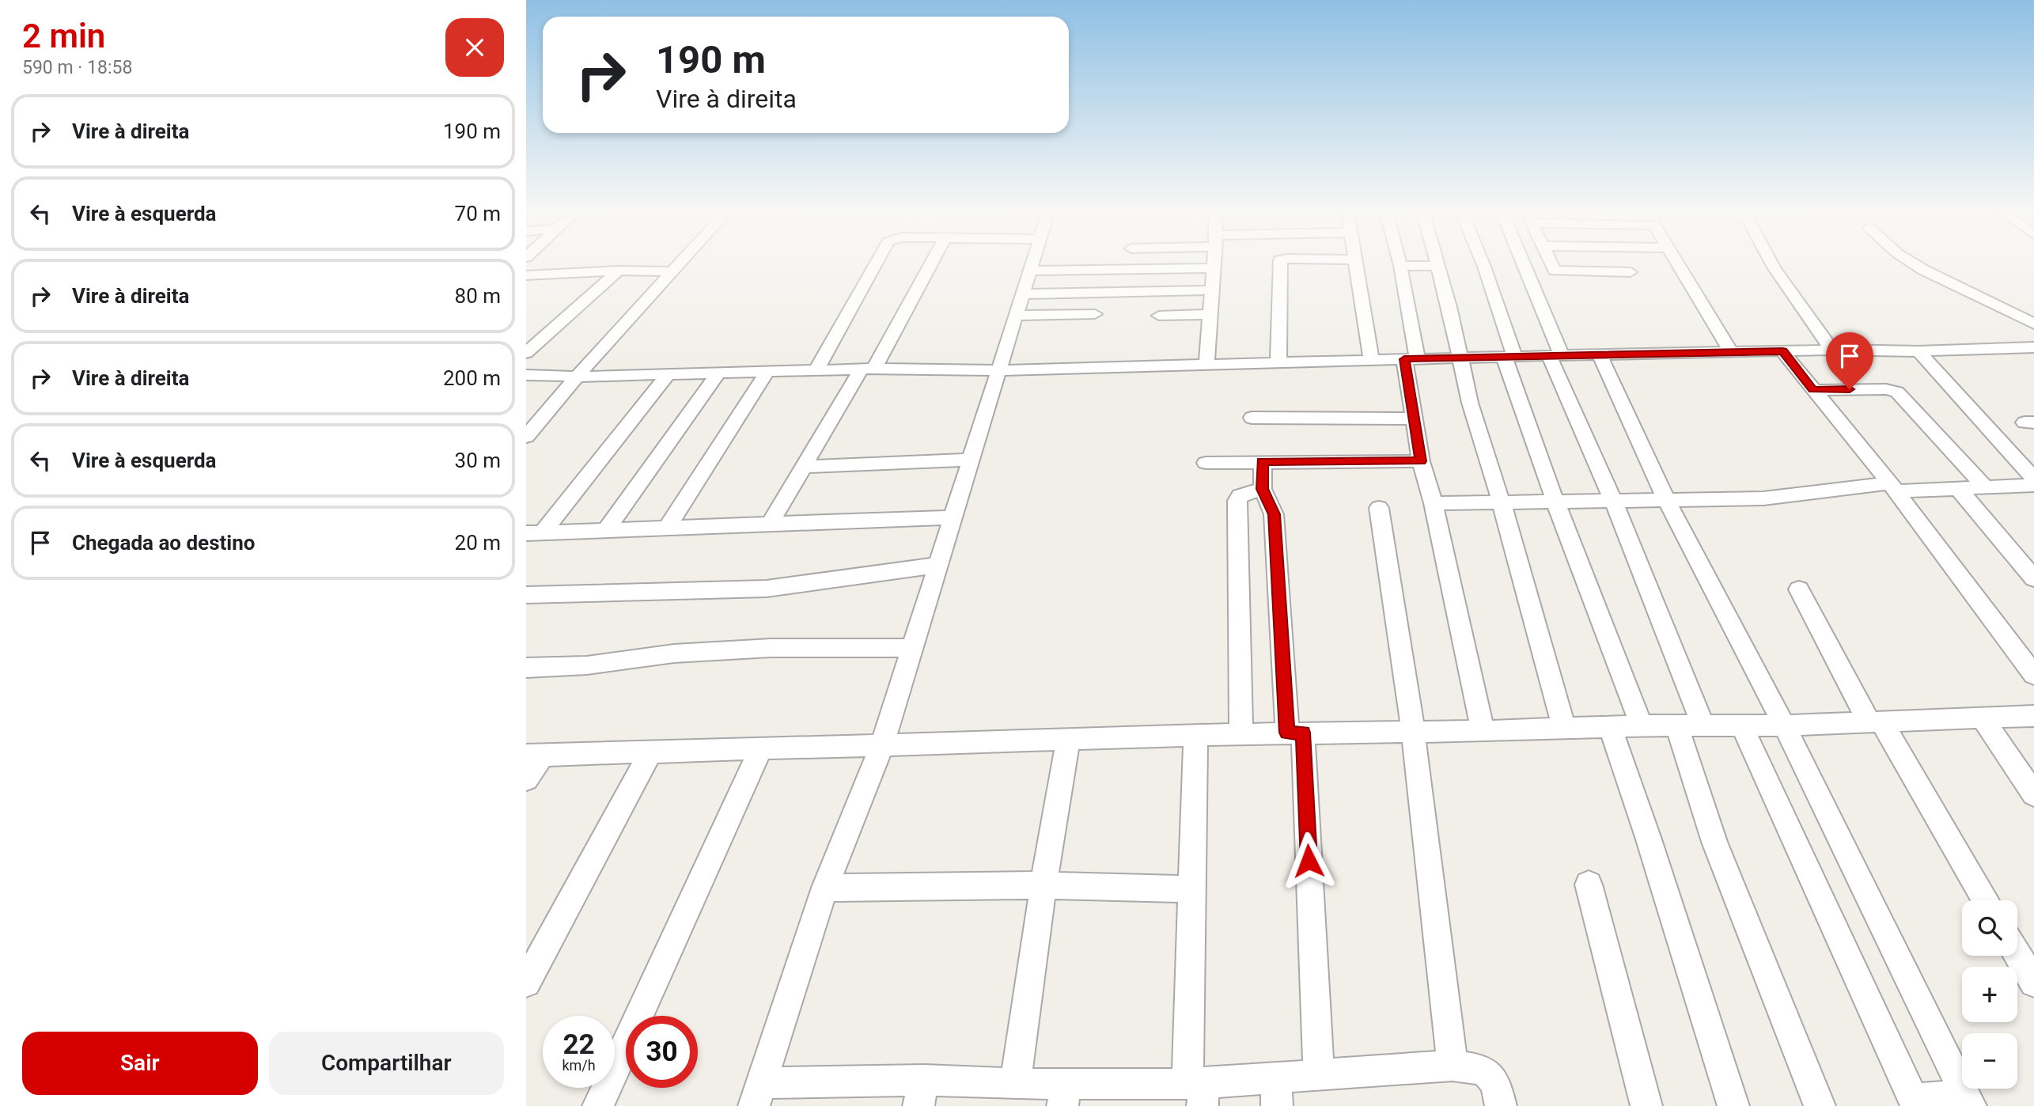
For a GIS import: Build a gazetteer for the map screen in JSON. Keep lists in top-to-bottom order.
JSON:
{
  "page": {
    "heading": ["2 min", "590 m · 18:58"],
    "turn": ["190 m", "Vire à direita"],
    "list": [
      {
        "name": "Vire à direita",
        "value": "190 m"
      },
      {
        "name": "Vire à esquerda",
        "value": "70 m"
      },
      {
        "name": "Vire à direita",
        "value": "80 m"
      },
      {
        "name": "Vire à direita",
        "value": "200 m"
      },
      {
        "name": "Vire à esquerda",
        "value": "30 m"
      },
      {
        "name": "Chegada ao destino",
        "value": "20 m"
      }
    ],
    "map_buttons": ["+", "−"],
    "speed": "22 km/h",
    "limit": "30",
    "buttons": ["Sair", "Compartilhar"]
  }
}
